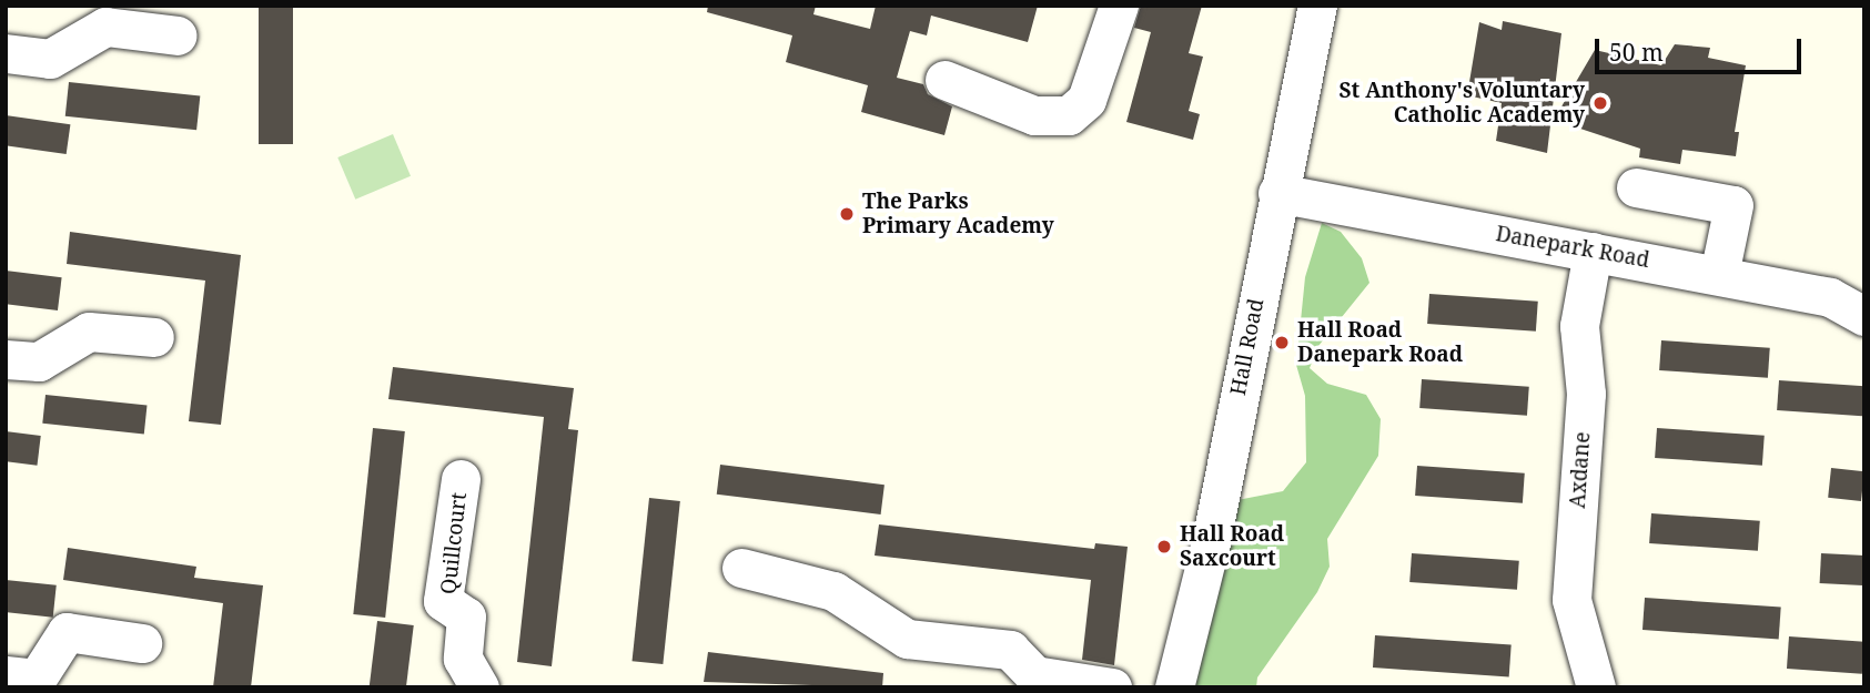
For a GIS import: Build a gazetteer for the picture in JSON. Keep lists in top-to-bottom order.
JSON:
{
  "streets": {
    "street": [
      "Danepark Road",
      "Hall Road",
      "Axdane",
      "Quillcourt"
    ]
  },
  "crossings": [
    ["Danepark Road", "Hall Road"],
    ["Danepark Road", "Axdane"]
  ],
  "places": [
    "St Anthony's Voluntary Catholic Academy",
    "The Parks Primary Academy",
    "Hall Road Danepark Road",
    "Hall Road Saxcourt"
  ],
  "scale_bar": "50 m"
}
